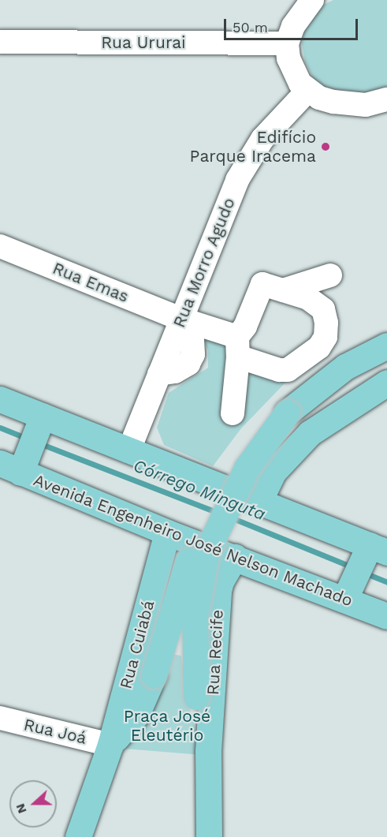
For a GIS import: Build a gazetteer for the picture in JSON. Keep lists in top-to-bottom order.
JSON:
{
  "streets": {
    "main road": ["Avenida Engenheiro José Nelson Machado", "Rua Cuiabá", "Rua Recife"],
    "street": [
      "Rua Ururai",
      "Rua Morro Agudo",
      "Rua Emas",
      "Rua Joá"
    ]
  },
  "crossings": [
    ["Rua Morro Agudo", "Rua Emas"],
    ["Rua Morro Agudo", "Avenida Engenheiro José Nelson Machado"],
    ["Avenida Engenheiro José Nelson Machado", "Rua Cuiabá"],
    ["Avenida Engenheiro José Nelson Machado", "Rua Recife"],
    ["Rua Cuiabá", "Rua Joá"]
  ],
  "water": ["Córrego Minguta"],
  "parks": ["Praça José Eleutério"],
  "places": ["Edifício Parque Iracema"],
  "scale_bar": "50 m",
  "north": "left"
}
